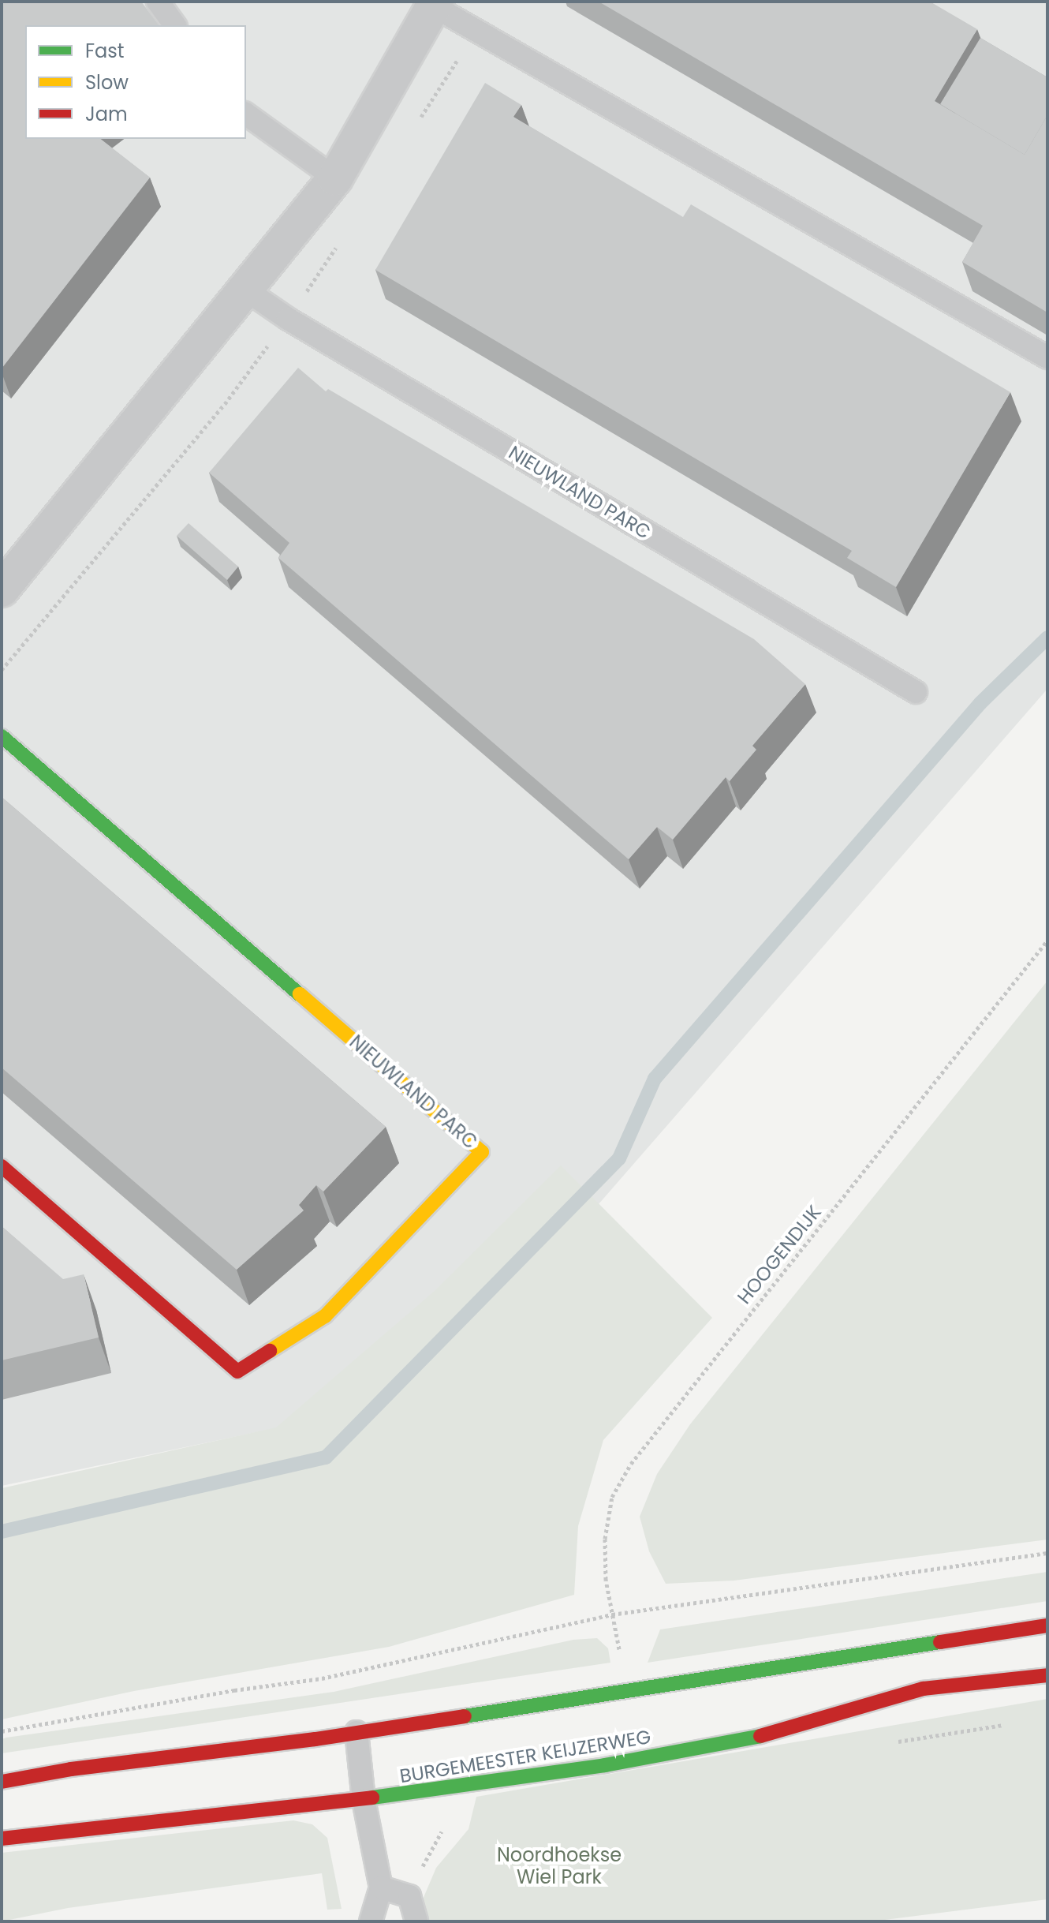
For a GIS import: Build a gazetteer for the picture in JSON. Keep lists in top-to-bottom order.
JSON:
{
  "streets": {
    "main road": ["NIEUWLAND PARC", "BURGEMEESTER KEIJZERWEG"],
    "path": ["HOOGENDIJK"]
  },
  "parks": ["Noordhoekse Wiel Park"],
  "legend": ["Fast", "Slow", "Jam"]
}
